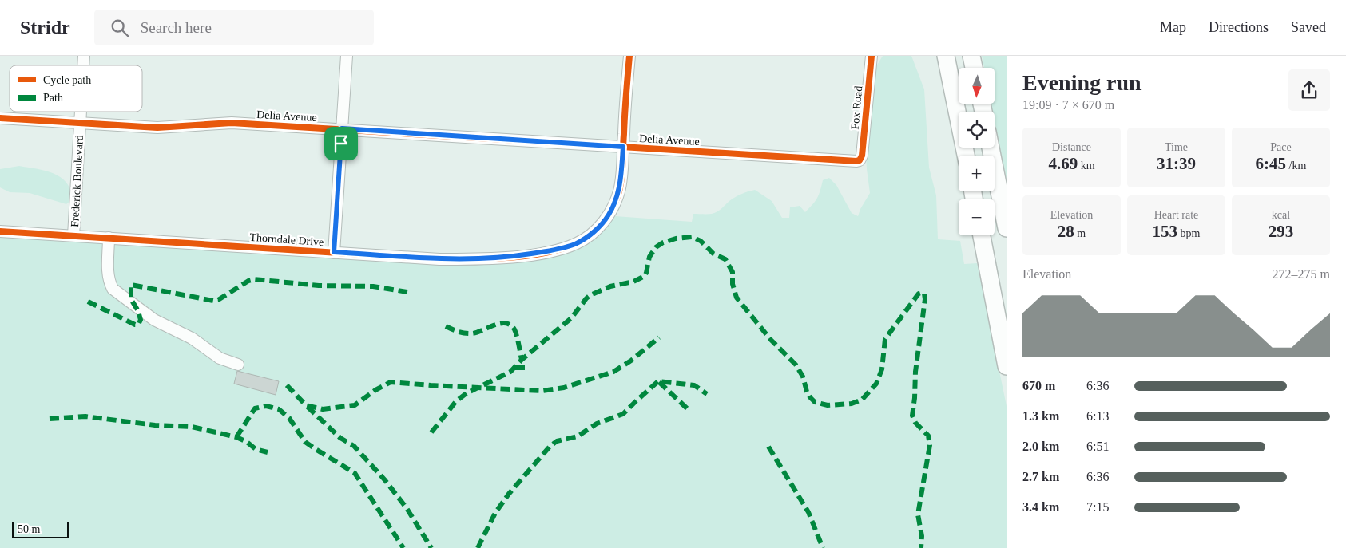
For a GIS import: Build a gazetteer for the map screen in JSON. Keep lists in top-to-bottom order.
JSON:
{
  "streets": {
    "street": [
      "Fox Road",
      "Delia Avenue",
      "Frederick Boulevard",
      "Thorndale Drive"
    ]
  },
  "crossings": [
    ["Fox Road", "Delia Avenue"],
    ["Delia Avenue", "Frederick Boulevard"],
    ["Delia Avenue", "Thorndale Drive"],
    ["Frederick Boulevard", "Thorndale Drive"]
  ],
  "legend": ["Cycle path", "Path"],
  "scale_bar": "50 m",
  "north": "bottom",
  "page": {
    "header": "Stridr",
    "search": "Search here",
    "nav": ["Map", "Directions", "Saved"],
    "heading": ["Evening run", "19:09 · 7 × 670 m"],
    "map_buttons": ["+", "−"],
    "stats": [
      ["Distance", "4.69 km"],
      ["Time", "31:39"],
      ["Pace", "6:45 /km"],
      ["Elevation", "28 m"],
      ["Heart rate", "153 bpm"],
      ["kcal", "293"]
    ],
    "chart": ["Elevation", "272–275 m"],
    "list": [
      {
        "name": "670 m",
        "note": "6:36"
      },
      {
        "name": "1.3 km",
        "note": "6:13"
      },
      {
        "name": "2.0 km",
        "note": "6:51"
      },
      {
        "name": "2.7 km",
        "note": "6:36"
      },
      {
        "name": "3.4 km",
        "note": "7:15"
      }
    ],
    "scale": "50 m"
  }
}
